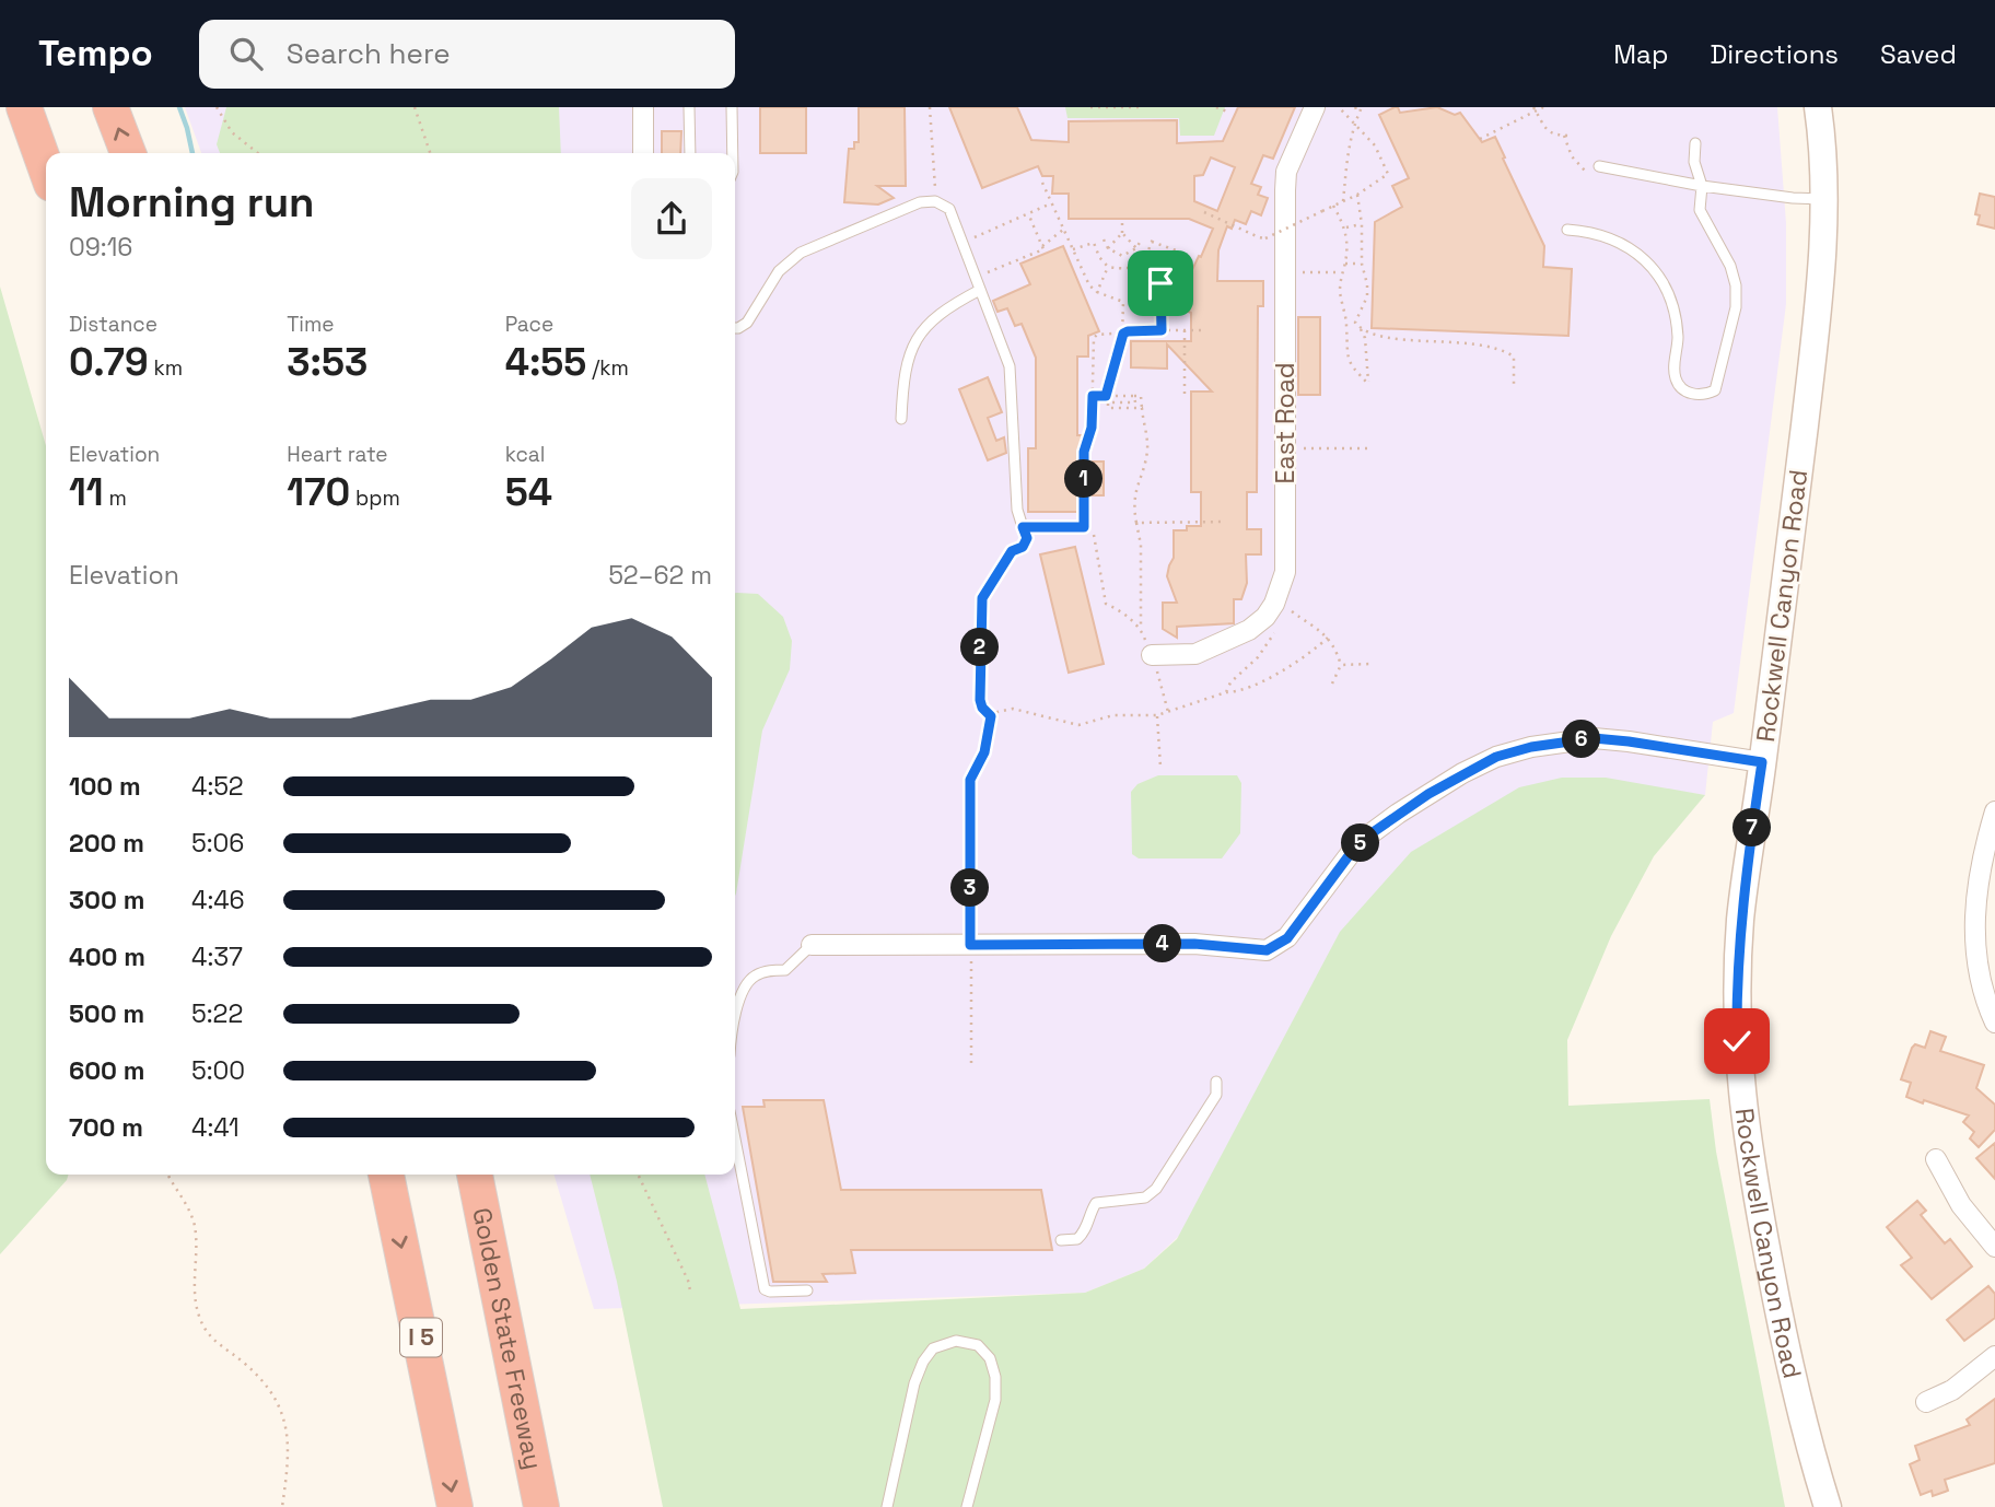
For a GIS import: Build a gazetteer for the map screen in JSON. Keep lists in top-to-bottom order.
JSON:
{
  "streets": {
    "highway": ["I 5", "Golden State Freeway"],
    "street": ["East Road", "Rockwell Canyon Road"]
  },
  "page": {
    "header": "Tempo",
    "search": "Search here",
    "nav": ["Map", "Directions", "Saved"],
    "heading": ["Morning run", "09:16"],
    "stats": [
      ["Distance", "0.79 km"],
      ["Time", "3:53"],
      ["Pace", "4:55 /km"],
      ["Elevation", "11 m"],
      ["Heart rate", "170 bpm"],
      ["kcal", "54"]
    ],
    "pins": [
      "1",
      "2",
      "6",
      "7",
      "5",
      "3",
      "4"
    ],
    "chart": ["Elevation", "52–62 m"],
    "list": [
      {
        "name": "100 m",
        "note": "4:52"
      },
      {
        "name": "200 m",
        "note": "5:06"
      },
      {
        "name": "300 m",
        "note": "4:46"
      },
      {
        "name": "400 m",
        "note": "4:37"
      },
      {
        "name": "500 m",
        "note": "5:22"
      },
      {
        "name": "600 m",
        "note": "5:00"
      },
      {
        "name": "700 m",
        "note": "4:41"
      }
    ]
  }
}
